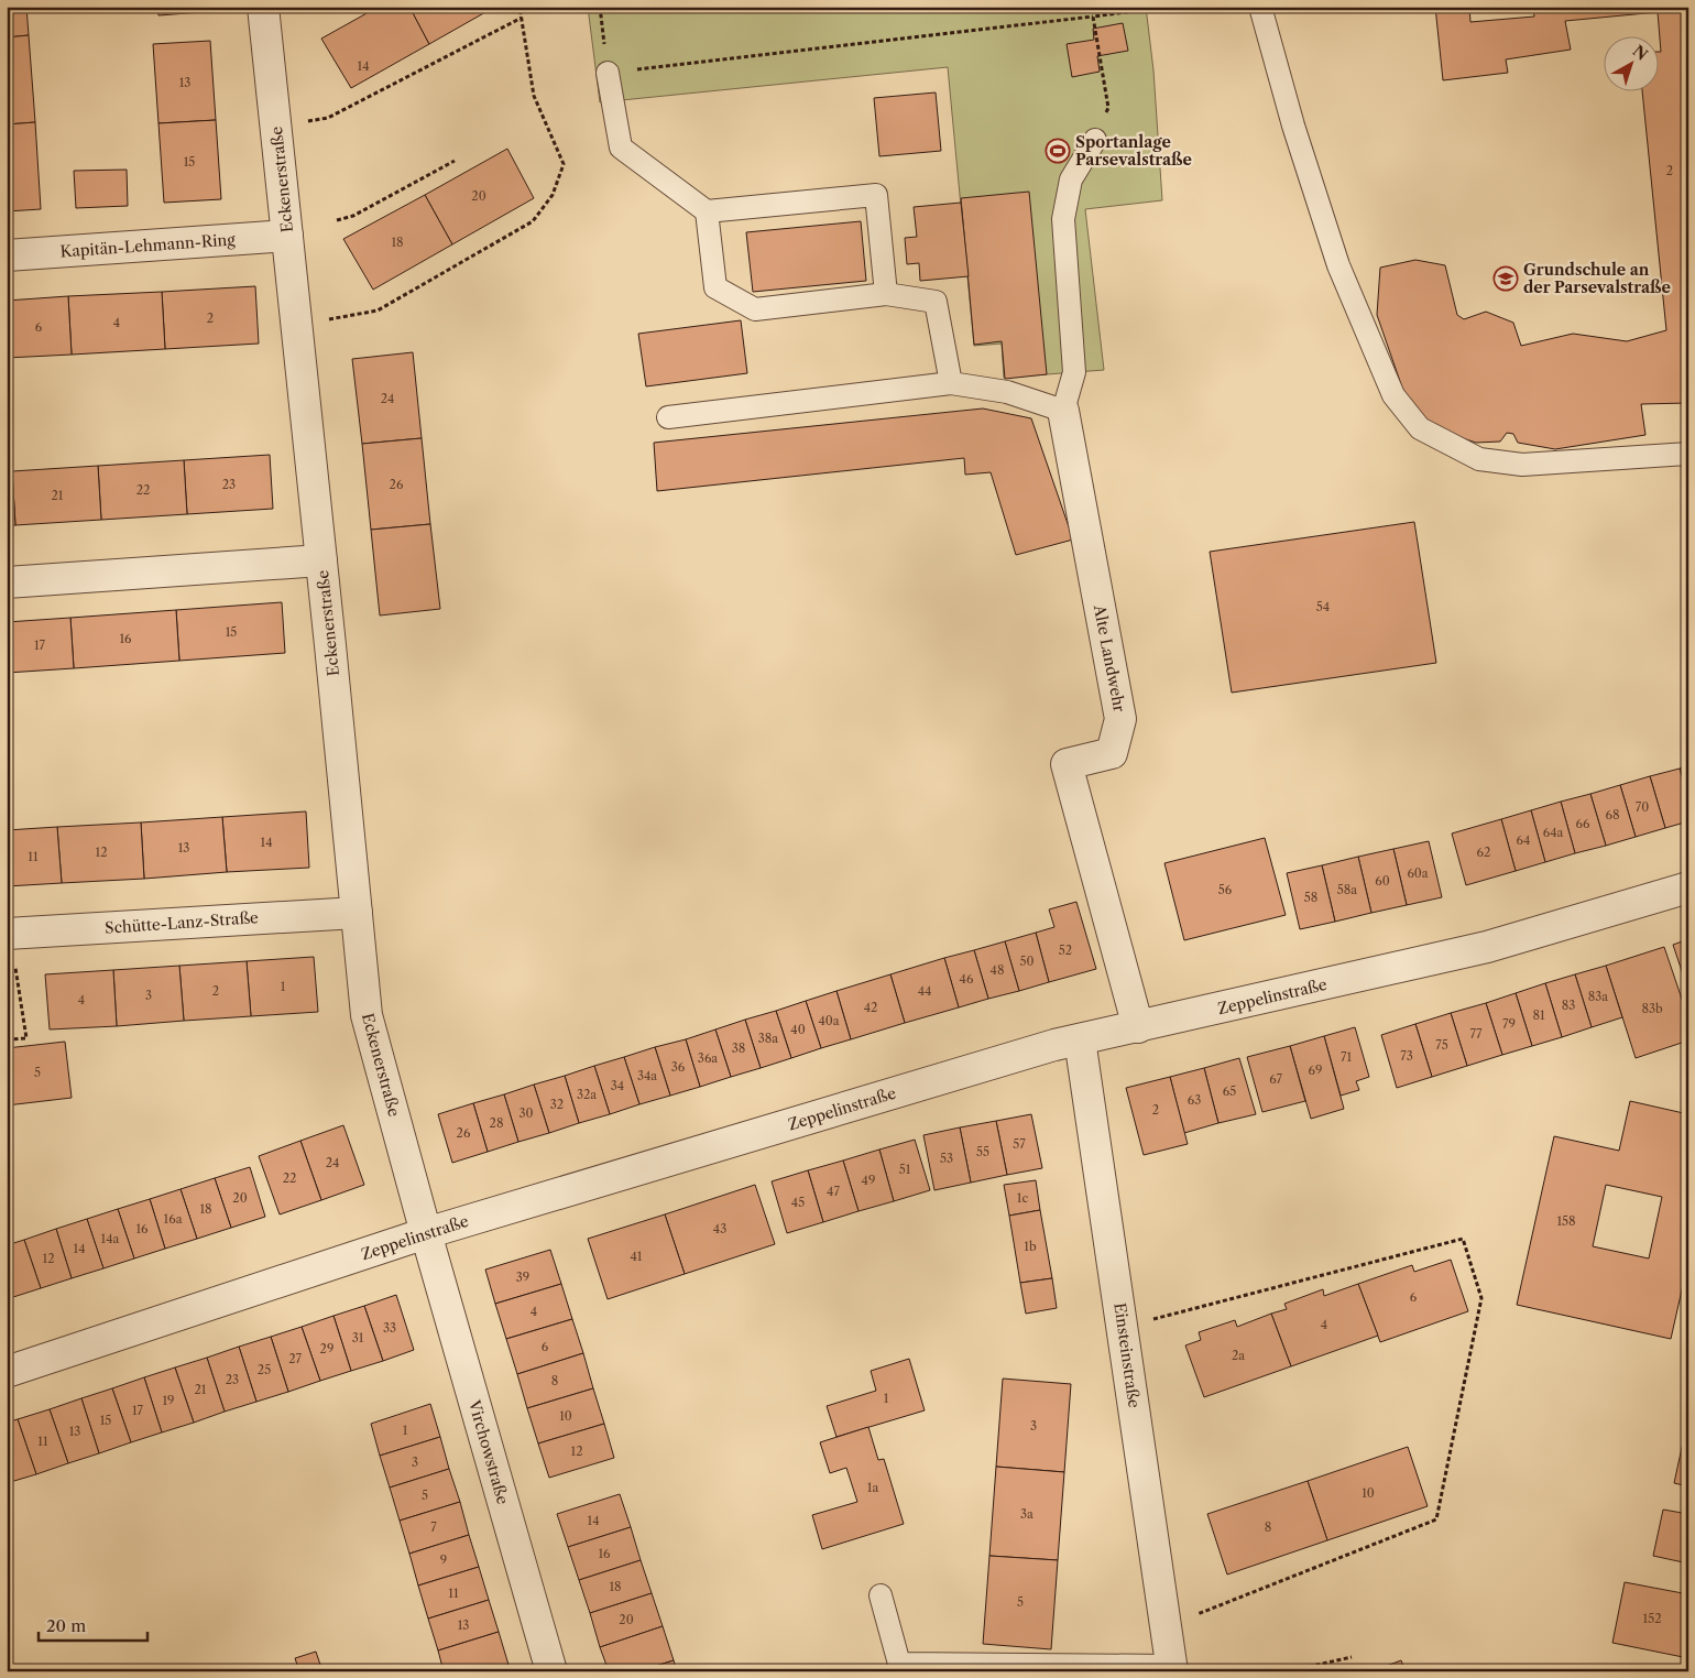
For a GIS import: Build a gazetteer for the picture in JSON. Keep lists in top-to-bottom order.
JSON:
{
  "streets": {
    "street": [
      "Eckenerstraße",
      "Kapitän-Lehmann-Ring",
      "Alte Landwehr",
      "Schütte-Lanz-Straße",
      "Zeppelinstraße",
      "Einsteinstraße",
      "Virchowstraße"
    ]
  },
  "crossings": [
    ["Eckenerstraße", "Kapitän-Lehmann-Ring"],
    ["Eckenerstraße", "Schütte-Lanz-Straße"],
    ["Eckenerstraße", "Zeppelinstraße"],
    ["Eckenerstraße", "Virchowstraße"],
    ["Alte Landwehr", "Zeppelinstraße"],
    ["Zeppelinstraße", "Einsteinstraße"],
    ["Zeppelinstraße", "Virchowstraße"]
  ],
  "places": {
    "sports": ["Sportanlage Parsevalstraße"],
    "school or university": ["Grundschule an der Parsevalstraße"]
  },
  "house_numbers": [
    "14",
    "13",
    "15",
    "2",
    "20",
    "18",
    "2",
    "4",
    "6",
    "24",
    "23",
    "26",
    "22",
    "21",
    "54",
    "15",
    "16",
    "17",
    "70",
    "68",
    "66",
    "64a",
    "64",
    "14",
    "13",
    "12",
    "62",
    "11",
    "60a",
    "60",
    "56",
    "58a",
    "58",
    "52",
    "50",
    "48",
    "46",
    "1",
    "2",
    "44",
    "3",
    "83a",
    "4",
    "83",
    "42",
    "83b",
    "81",
    "40a",
    "79",
    "40",
    "77",
    "38a",
    "75",
    "38",
    "73",
    "71",
    "36a",
    "36",
    "69",
    "5",
    "34a",
    "67",
    "34",
    "65",
    "32a",
    "63",
    "32",
    "2",
    "30",
    "28",
    "26",
    "57",
    "55",
    "53",
    "24",
    "51",
    "22",
    "49",
    "47",
    "20",
    "1c",
    "45",
    "18",
    "16a",
    "158",
    "16",
    "43",
    "14a",
    "1b",
    "14",
    "41",
    "12",
    "39",
    "6",
    "4",
    "4",
    "33",
    "31",
    "6",
    "29",
    "2a",
    "27",
    "25",
    "23",
    "8",
    "21",
    "1",
    "19",
    "17",
    "10",
    "15",
    "3",
    "1",
    "13",
    "11",
    "12",
    "3",
    "1a",
    "10",
    "5",
    "3a",
    "14",
    "7",
    "8",
    "16",
    "9",
    "18",
    "11",
    "5",
    "152",
    "20",
    "13"
  ],
  "scale_bar": "20 m",
  "north": "top right"
}
